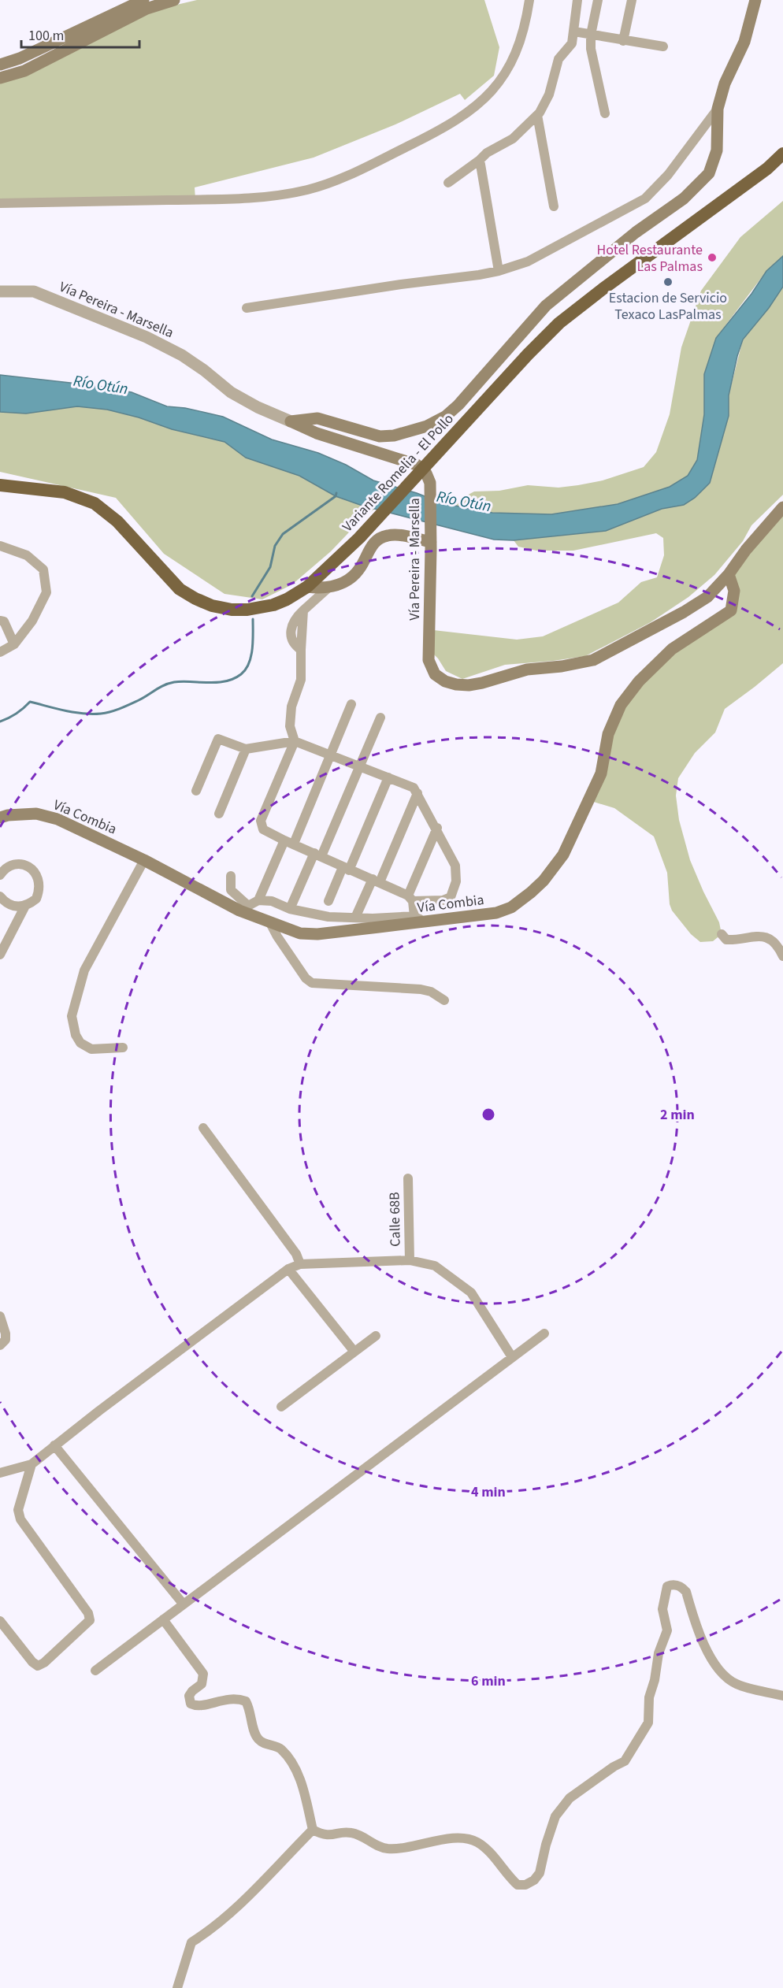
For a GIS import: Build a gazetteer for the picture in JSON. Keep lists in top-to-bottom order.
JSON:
{
  "streets": {
    "highway": ["Variante Romelia - El Pollo"],
    "main road": ["Vía Pereira - Marsella", "Vía Combia"],
    "street": ["Calle 68B"]
  },
  "crossings": [
    ["Vía Pereira - Marsella", "Vía Combia"]
  ],
  "water": ["Río Otún"],
  "places": ["Hotel Restaurante Las Palmas", "Estacion de Servicio Texaco LasPalmas"],
  "scale_bar": "100 m",
  "rings": ["2 min", "4 min", "6 min"]
}
